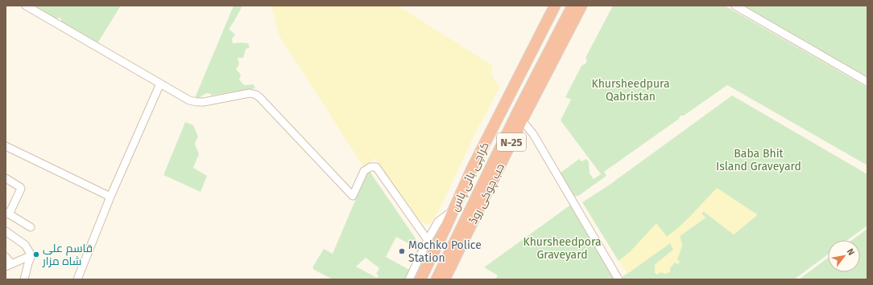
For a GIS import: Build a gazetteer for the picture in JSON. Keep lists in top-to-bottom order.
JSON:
{
  "streets": {
    "highway": ["N-25", "کراچی بائی پاس", "حب چوکی روڈ"]
  },
  "parks": ["Khursheedpura Qabristan", "Baba Bhit Island Graveyard", "Khursheedpora Graveyard"],
  "places": ["Mochko Police Station", "قاسم علی شاہ مزار"],
  "north": "top right"
}
